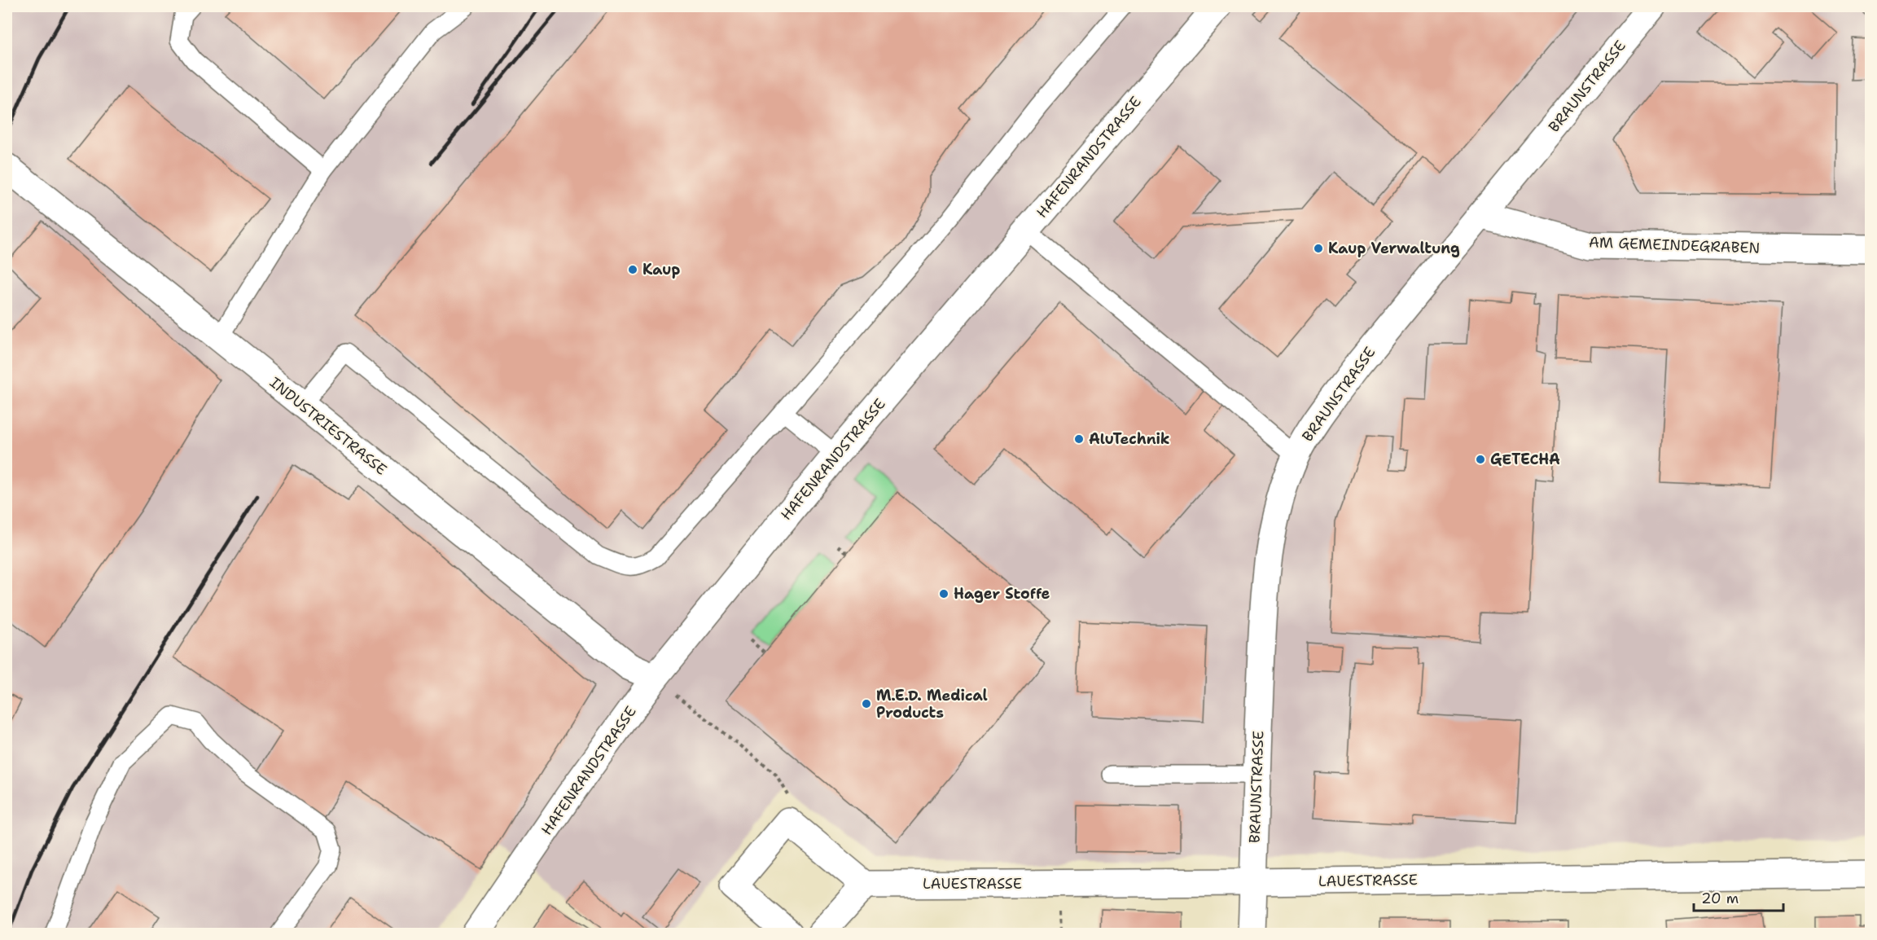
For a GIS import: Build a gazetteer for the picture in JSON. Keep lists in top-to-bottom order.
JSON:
{
  "streets": {
    "street": [
      "BRAUNSTRASSE",
      "HAFENRANDSTRASSE",
      "AM GEMEINDEGRABEN",
      "INDUSTRIESTRASSE",
      "LAUESTRASSE"
    ]
  },
  "crossings": [
    ["BRAUNSTRASSE", "AM GEMEINDEGRABEN"],
    ["BRAUNSTRASSE", "LAUESTRASSE"],
    ["HAFENRANDSTRASSE", "INDUSTRIESTRASSE"]
  ],
  "places": [
    "Kaup Verwaltung",
    "Kaup",
    "AluTechnik",
    "GETECHA",
    "Hager Stoffe",
    "M.E.D. Medical Products"
  ],
  "scale_bar": "20 m"
}
